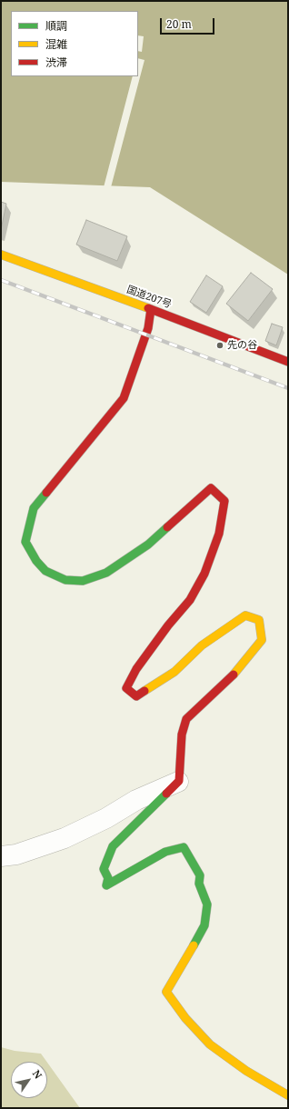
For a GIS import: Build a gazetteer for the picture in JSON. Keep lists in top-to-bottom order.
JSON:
{
  "streets": {
    "main road": ["国道207号"]
  },
  "places": ["先の谷"],
  "legend": ["順調", "混雑", "渋滞"],
  "scale_bar": "20 m",
  "north": "top right"
}
